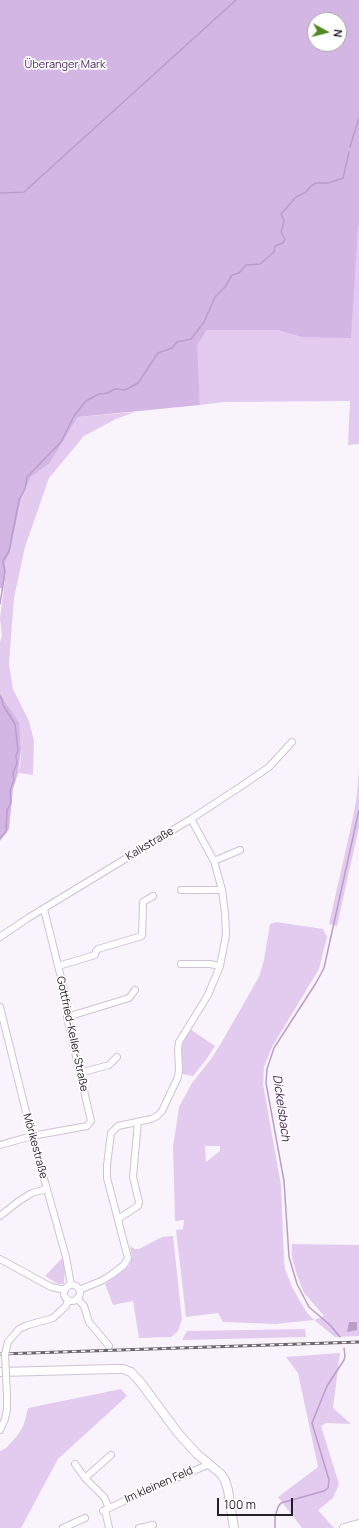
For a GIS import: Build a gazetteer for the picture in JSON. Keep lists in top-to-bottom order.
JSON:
{
  "streets": {
    "street": [
      "Kalkstraße",
      "Gottfried-Keller-Straße",
      "Mörikestraße",
      "Im kleinen Feld"
    ]
  },
  "crossings": [
    ["Kalkstraße", "Gottfried-Keller-Straße"],
    ["Gottfried-Keller-Straße", "Mörikestraße"]
  ],
  "water": ["Dickelsbach"],
  "parks": ["Überanger Mark"],
  "scale_bar": "100 m",
  "north": "right"
}
